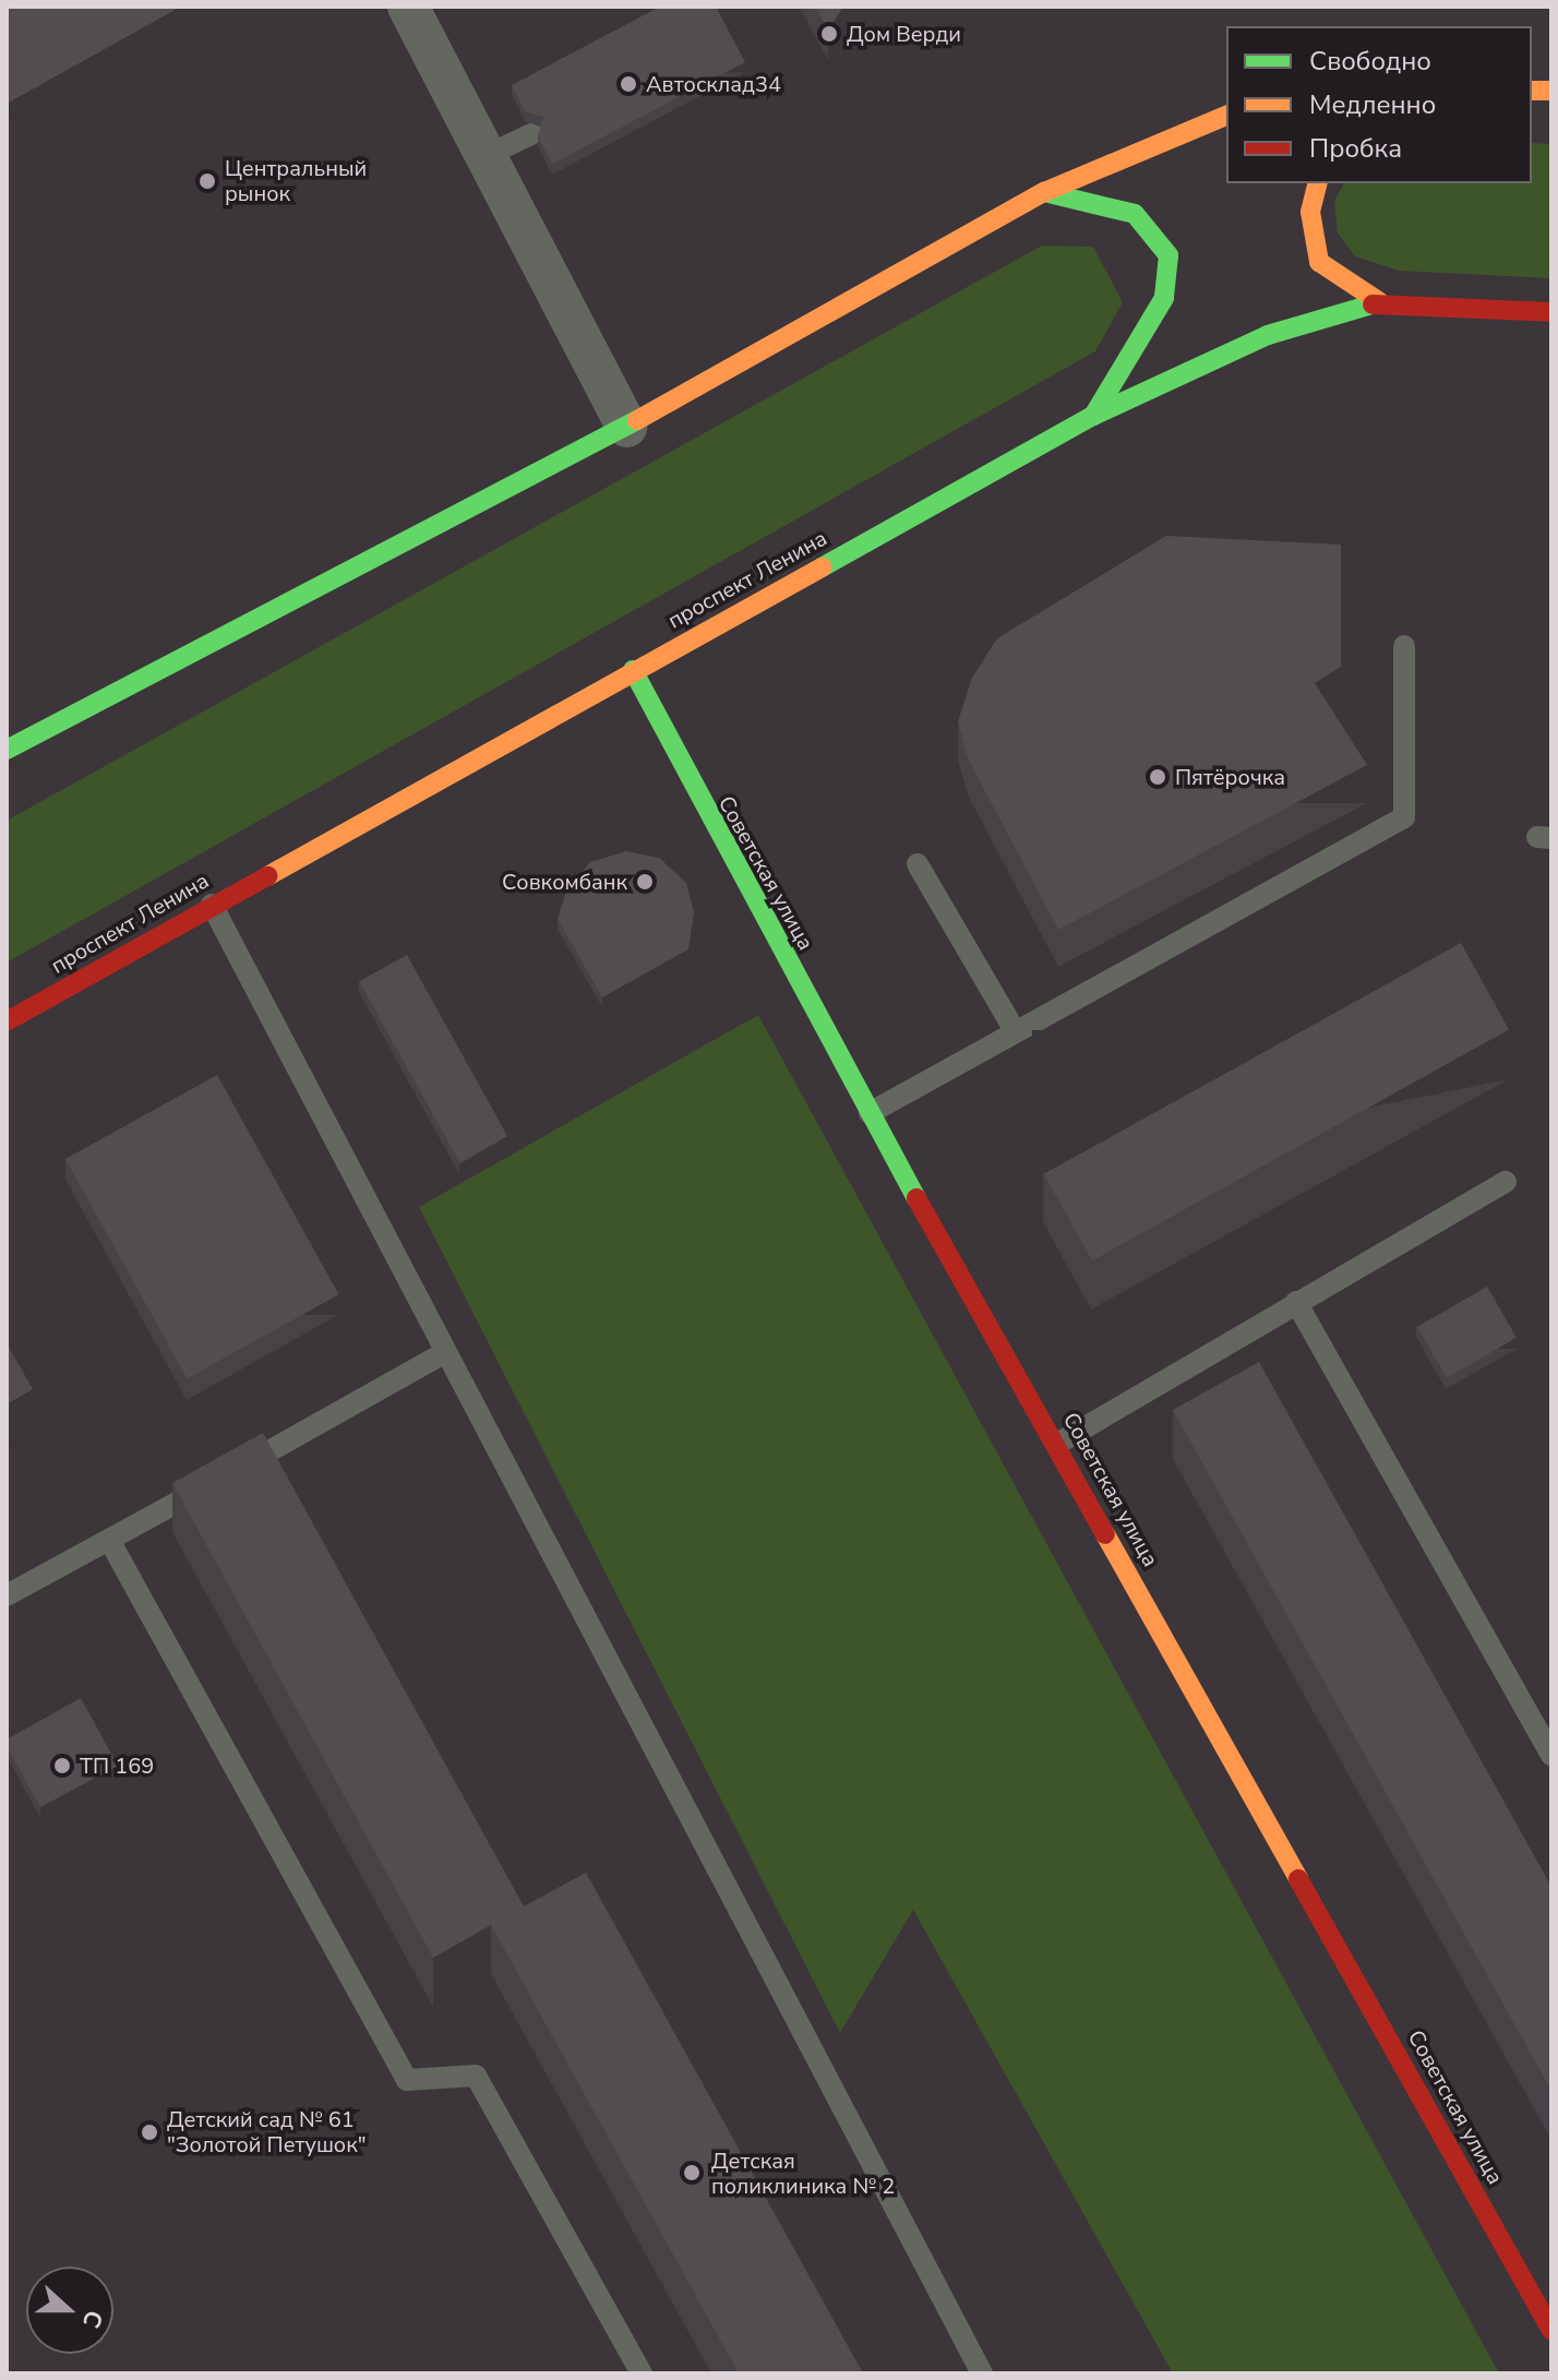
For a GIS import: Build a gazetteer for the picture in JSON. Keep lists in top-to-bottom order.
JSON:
{
  "streets": {
    "main road": ["проспект Ленина", "Советская улица"]
  },
  "crossings": [
    ["проспект Ленина", "Советская улица"]
  ],
  "places": [
    "Дом Верди",
    "Автосклад34",
    "Центральный рынок",
    "Пятёрочка",
    "Совкомбанк",
    "ТП 169",
    "Детский сад № 61 \"Золотой Петушок\"",
    "Детская поликлиника № 2"
  ],
  "legend": ["Свободно", "Медленно", "Пробка"],
  "north": "right"
}
